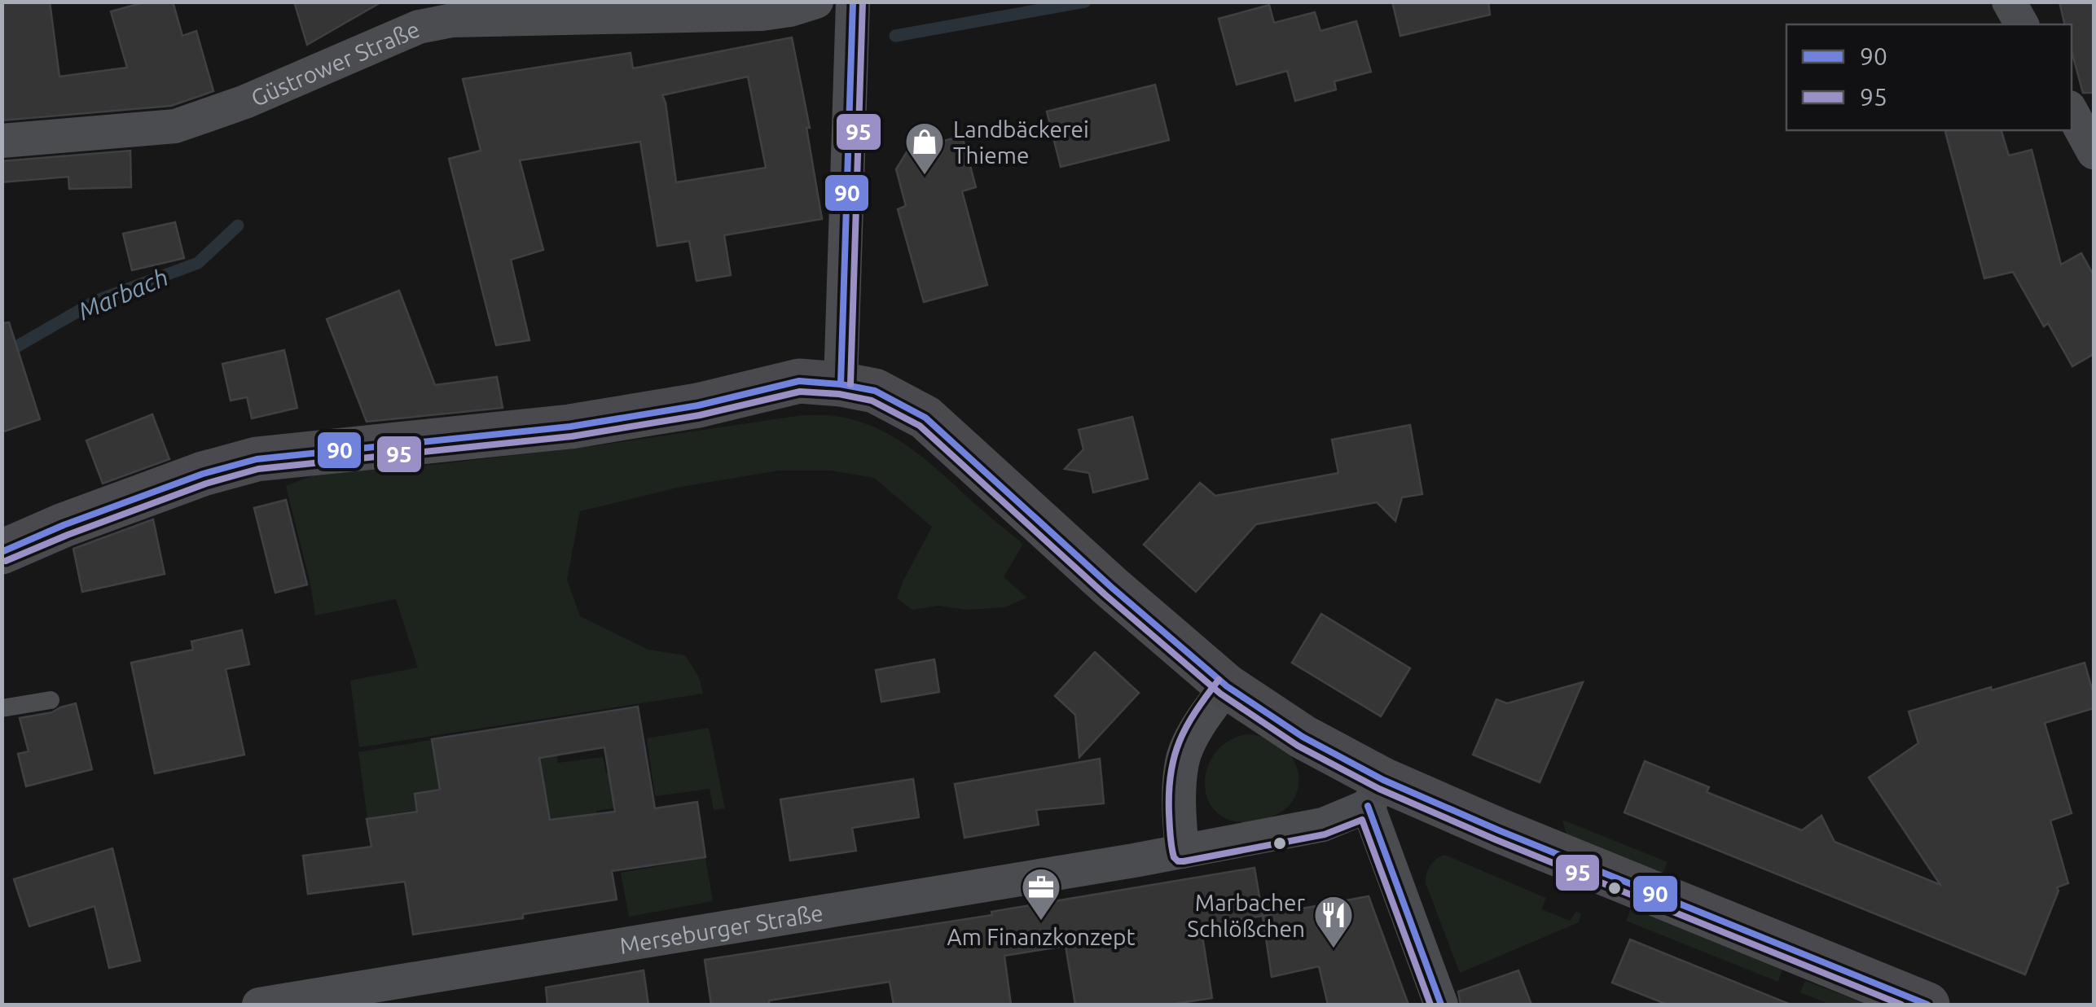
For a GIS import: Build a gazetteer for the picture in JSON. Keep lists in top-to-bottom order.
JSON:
{
  "streets": {
    "street": ["Güstrower Straße", "Merseburger Straße"]
  },
  "water": ["Marbach"],
  "places": {
    "shop": ["Landbäckerei Thieme"],
    "office": ["Am Finanzkonzept"],
    "restaurant": ["Marbacher Schlößchen"]
  },
  "lines": ["transit line 90", "transit line 95"],
  "legend": ["90", "95"]
}
